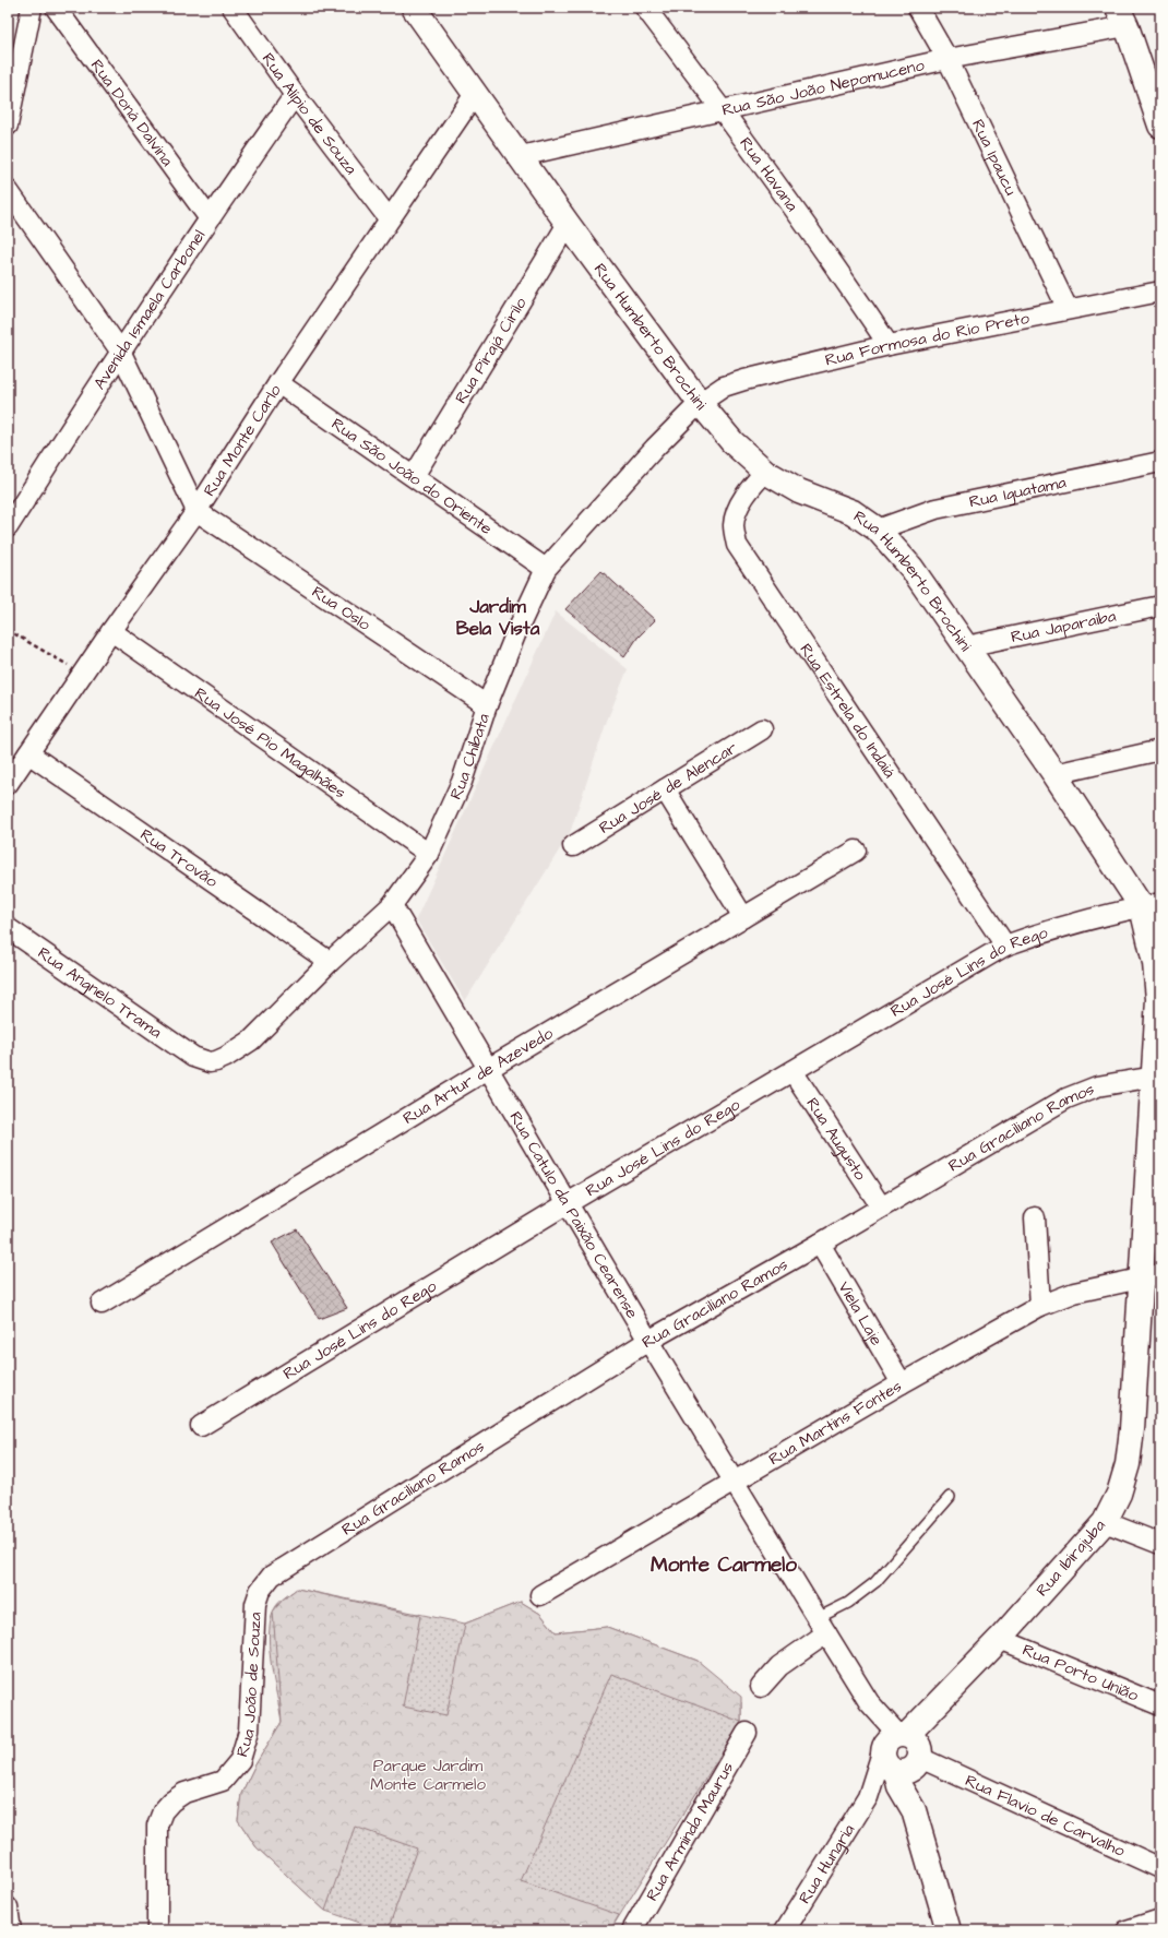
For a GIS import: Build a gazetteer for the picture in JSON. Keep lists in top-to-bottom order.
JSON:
{
  "streets": {
    "street": [
      "Rua São João Nepomuceno",
      "Rua Doná Dalvina",
      "Rua Alípio de Souza",
      "Rua Ipaucu",
      "Rua Havana",
      "Avenida Ismaela Carbonel",
      "Rua Humberto Brochini",
      "Rua Formosa do Rio Preto",
      "Rua Pirajá Cirilo",
      "Rua Monte Carlo",
      "Rua São João do Oriente",
      "Rua Iguatama",
      "Rua Oslo",
      "Rua Japaraiba",
      "Rua Estrela do Indaiá",
      "Rua José Pio Magalhães",
      "Rua Chibata",
      "Rua José de Alencar",
      "Rua Trovão",
      "Rua José Lins do Rego",
      "Rua Angnelo Trama",
      "Rua Artur de Azevedo",
      "Rua Graciliano Ramos",
      "Rua Augusto",
      "Rua Catulo da Paixão Cearense",
      "Viela Laje",
      "Rua Martins Fontes",
      "Rua Ibirajuba",
      "Rua Porto União",
      "Rua João de Souza",
      "Rua Flavio de Carvalho",
      "Rua Arminda Maurus",
      "Rua Hungria"
    ]
  },
  "crossings": [
    ["Rua São João Nepomuceno", "Rua Ipaucu"],
    ["Rua São João Nepomuceno", "Rua Havana"],
    ["Rua São João Nepomuceno", "Rua Humberto Brochini"],
    ["Rua Doná Dalvina", "Avenida Ismaela Carbonel"],
    ["Rua Alípio de Souza", "Avenida Ismaela Carbonel"],
    ["Rua Alípio de Souza", "Rua Monte Carlo"],
    ["Rua Ipaucu", "Rua Formosa do Rio Preto"],
    ["Rua Havana", "Rua Formosa do Rio Preto"],
    ["Rua Humberto Brochini", "Rua Formosa do Rio Preto"],
    ["Rua Humberto Brochini", "Rua Pirajá Cirilo"],
    ["Rua Humberto Brochini", "Rua Monte Carlo"],
    ["Rua Humberto Brochini", "Rua Iguatama"],
    ["Rua Humberto Brochini", "Rua Japaraiba"],
    ["Rua Humberto Brochini", "Rua Estrela do Indaiá"],
    ["Rua Humberto Brochini", "Rua Chibata"],
    ["Rua Humberto Brochini", "Rua José Lins do Rego"],
    ["Rua Humberto Brochini", "Rua Graciliano Ramos"],
    ["Rua Humberto Brochini", "Rua Martins Fontes"],
    ["Rua Humberto Brochini", "Rua Ibirajuba"],
    ["Rua Formosa do Rio Preto", "Rua Chibata"],
    ["Rua Pirajá Cirilo", "Rua São João do Oriente"],
    ["Rua Monte Carlo", "Rua São João do Oriente"],
    ["Rua Monte Carlo", "Rua Oslo"],
    ["Rua Monte Carlo", "Rua José Pio Magalhães"],
    ["Rua Monte Carlo", "Rua Trovão"],
    ["Rua São João do Oriente", "Rua Chibata"],
    ["Rua Oslo", "Rua Chibata"],
    ["Rua Estrela do Indaiá", "Rua José Lins do Rego"],
    ["Rua José Pio Magalhães", "Rua Chibata"],
    ["Rua Chibata", "Rua Trovão"],
    ["Rua Chibata", "Rua Angnelo Trama"],
    ["Rua Chibata", "Rua Catulo da Paixão Cearense"],
    ["Rua José Lins do Rego", "Rua Augusto"],
    ["Rua José Lins do Rego", "Rua Catulo da Paixão Cearense"],
    ["Rua Artur de Azevedo", "Rua Catulo da Paixão Cearense"],
    ["Rua Graciliano Ramos", "Rua Augusto"],
    ["Rua Graciliano Ramos", "Rua Catulo da Paixão Cearense"],
    ["Rua Graciliano Ramos", "Viela Laje"],
    ["Rua Graciliano Ramos", "Rua João de Souza"],
    ["Rua Catulo da Paixão Cearense", "Rua Martins Fontes"],
    ["Rua Catulo da Paixão Cearense", "Rua Ibirajuba"],
    ["Rua Catulo da Paixão Cearense", "Rua Flavio de Carvalho"],
    ["Rua Catulo da Paixão Cearense", "Rua Hungria"],
    ["Viela Laje", "Rua Martins Fontes"],
    ["Rua Martins Fontes", "Rua Ibirajuba"],
    ["Rua Ibirajuba", "Rua Porto União"],
    ["Rua Ibirajuba", "Rua Flavio de Carvalho"],
    ["Rua Ibirajuba", "Rua Hungria"],
    ["Rua Flavio de Carvalho", "Rua Hungria"]
  ],
  "districts": ["Jardim Bela Vista", "Monte Carmelo"],
  "parks": ["Parque Jardim Monte Carmelo"]
}
